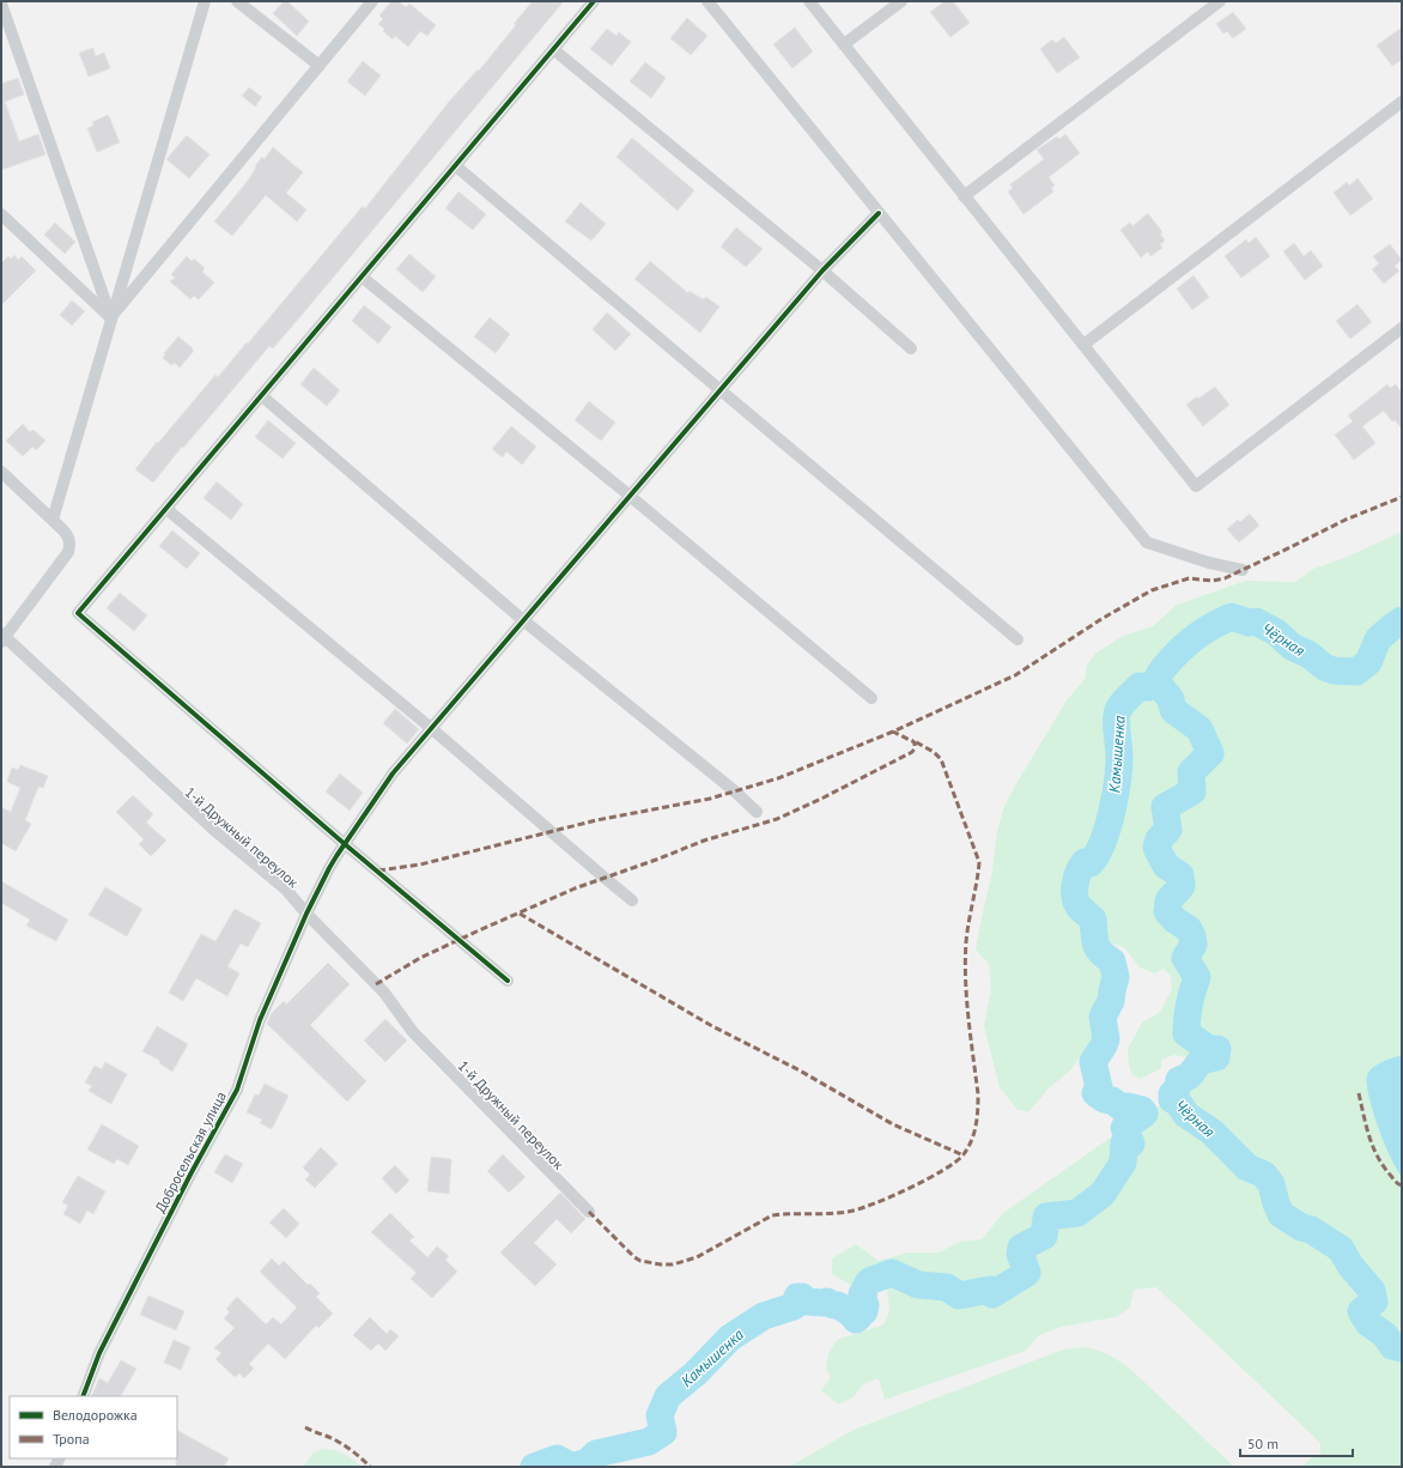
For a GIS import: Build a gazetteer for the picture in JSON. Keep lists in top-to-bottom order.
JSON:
{
  "streets": {
    "street": ["1-й Дружный переулок", "Добросельская улица"]
  },
  "crossings": [
    ["1-й Дружный переулок", "Добросельская улица"]
  ],
  "water": ["Чёрная", "Камышенка"],
  "legend": ["Велодорожка", "Тропа"],
  "scale_bar": "50 m"
}
